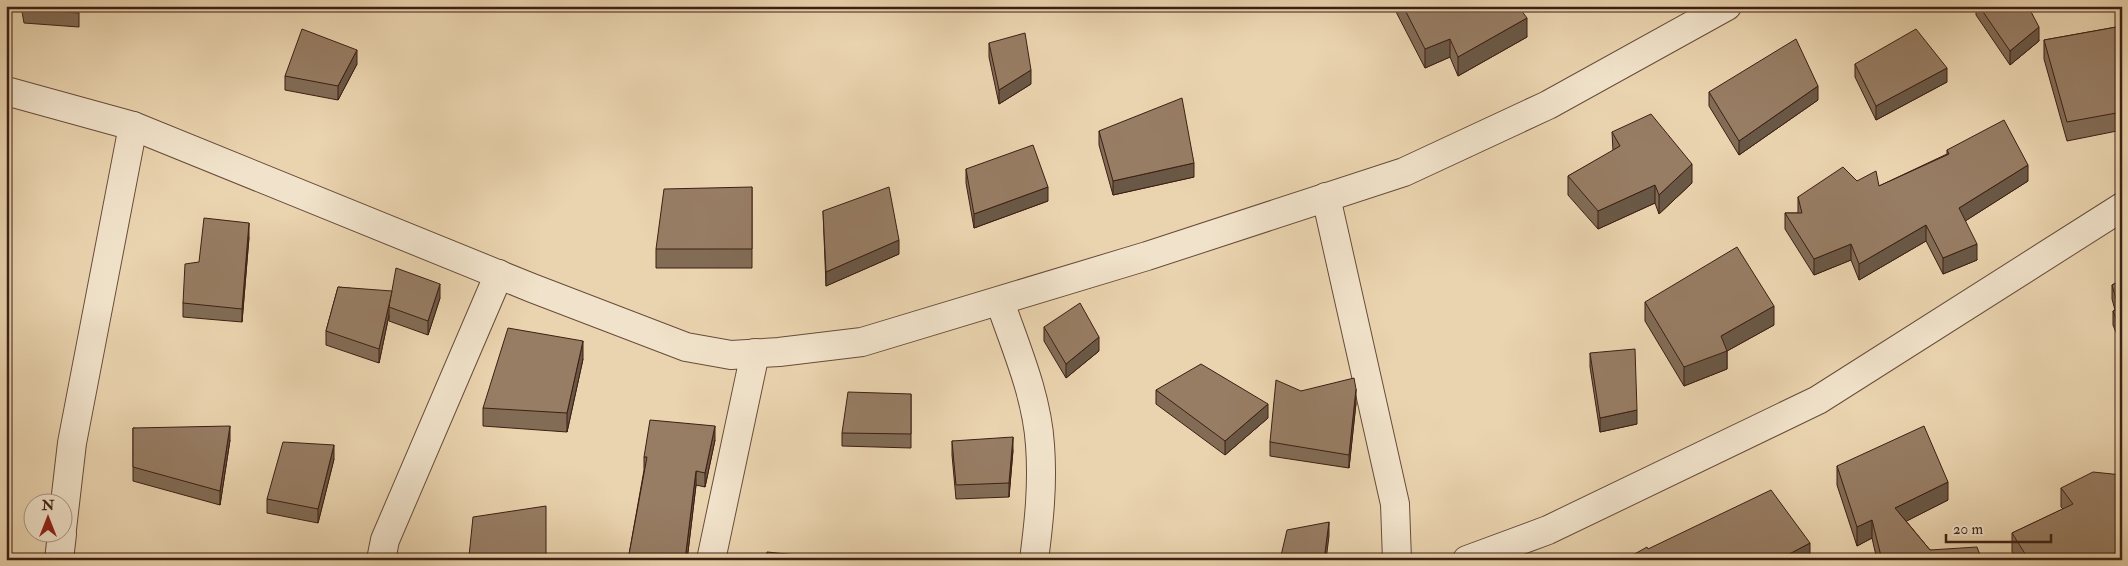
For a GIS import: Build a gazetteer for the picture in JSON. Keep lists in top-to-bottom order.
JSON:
{
  "scale_bar": "20 m",
  "north": "top"
}
